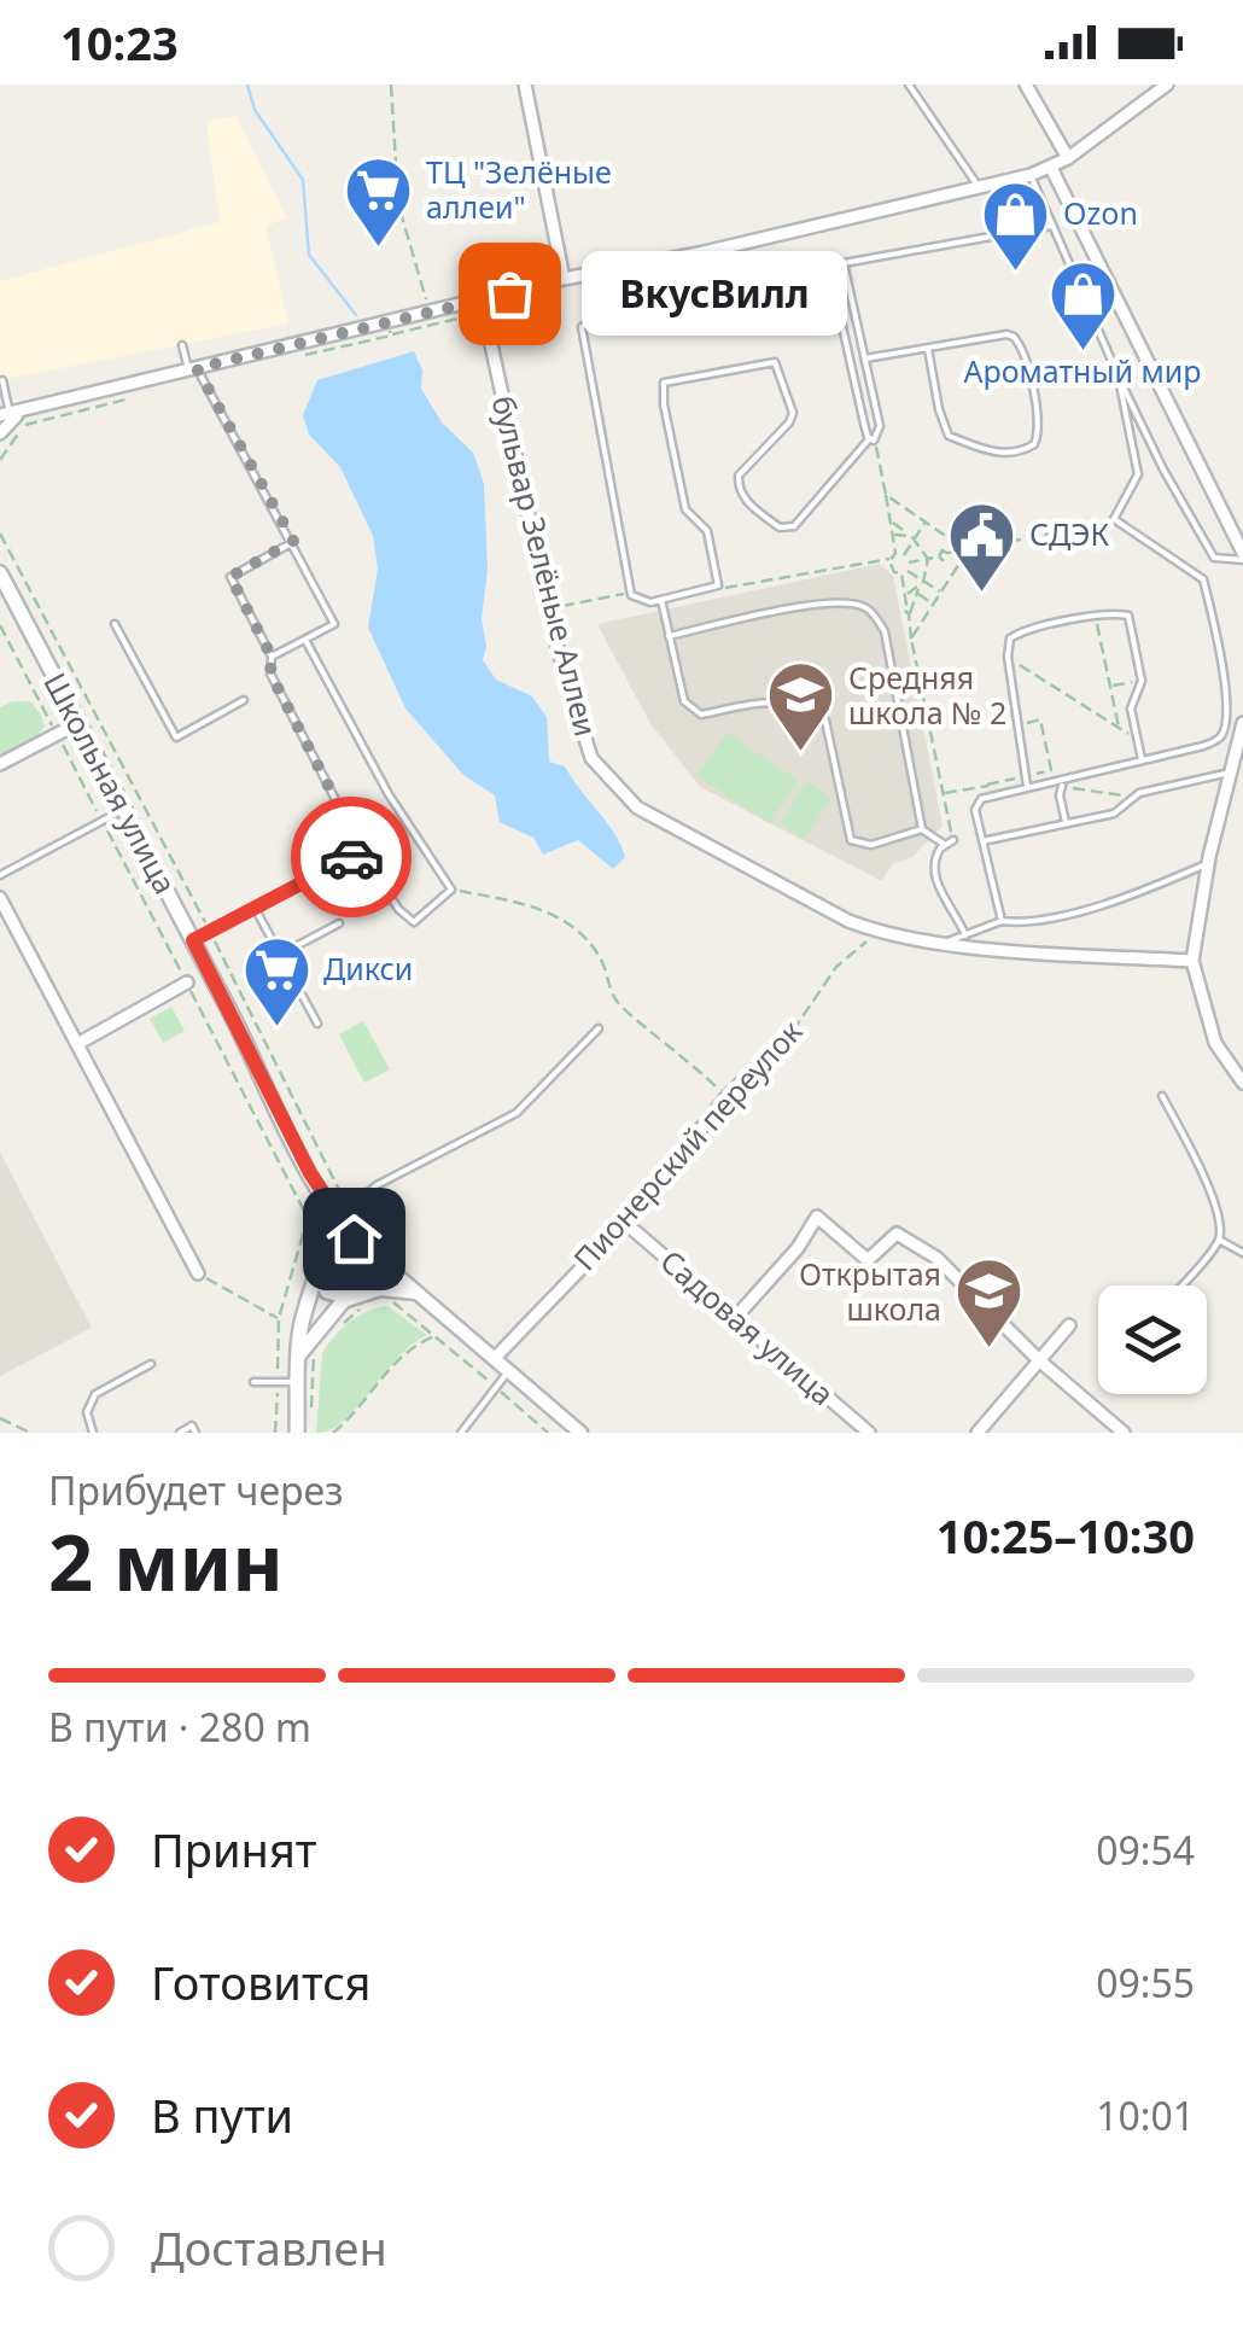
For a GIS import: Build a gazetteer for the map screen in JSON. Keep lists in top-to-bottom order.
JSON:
{
  "streets": {
    "main road": ["Школьная улица"],
    "street": ["бульвар Зелёные Аллеи", "Пионерский переулок", "Садовая улица"]
  },
  "crossings": [
    ["бульвар Зелёные Аллеи", "Пионерский переулок"],
    ["Школьная улица", "Пионерский переулок"],
    ["Пионерский переулок", "Садовая улица"]
  ],
  "places": {
    "supermarket": ["ТЦ \"Зелёные аллеи\"", "Дикси"],
    "shop": ["Ozon", "Ароматный мир"],
    "other": ["ВкусВилл"],
    "public building": ["СДЭК"],
    "school or university": ["Средняя школа № 2", "Открытая школа"]
  },
  "page": {
    "status": "10:23",
    "bubble": "ВкусВилл",
    "heading": ["2 мин", "Прибудет через", "10:25–10:30"],
    "bar": "В пути · 280 m",
    "list": [
      ["Принят", "09:54"],
      ["Готовится", "09:55"],
      ["В пути", "10:01"],
      "Доставлен"
    ]
  }
}
